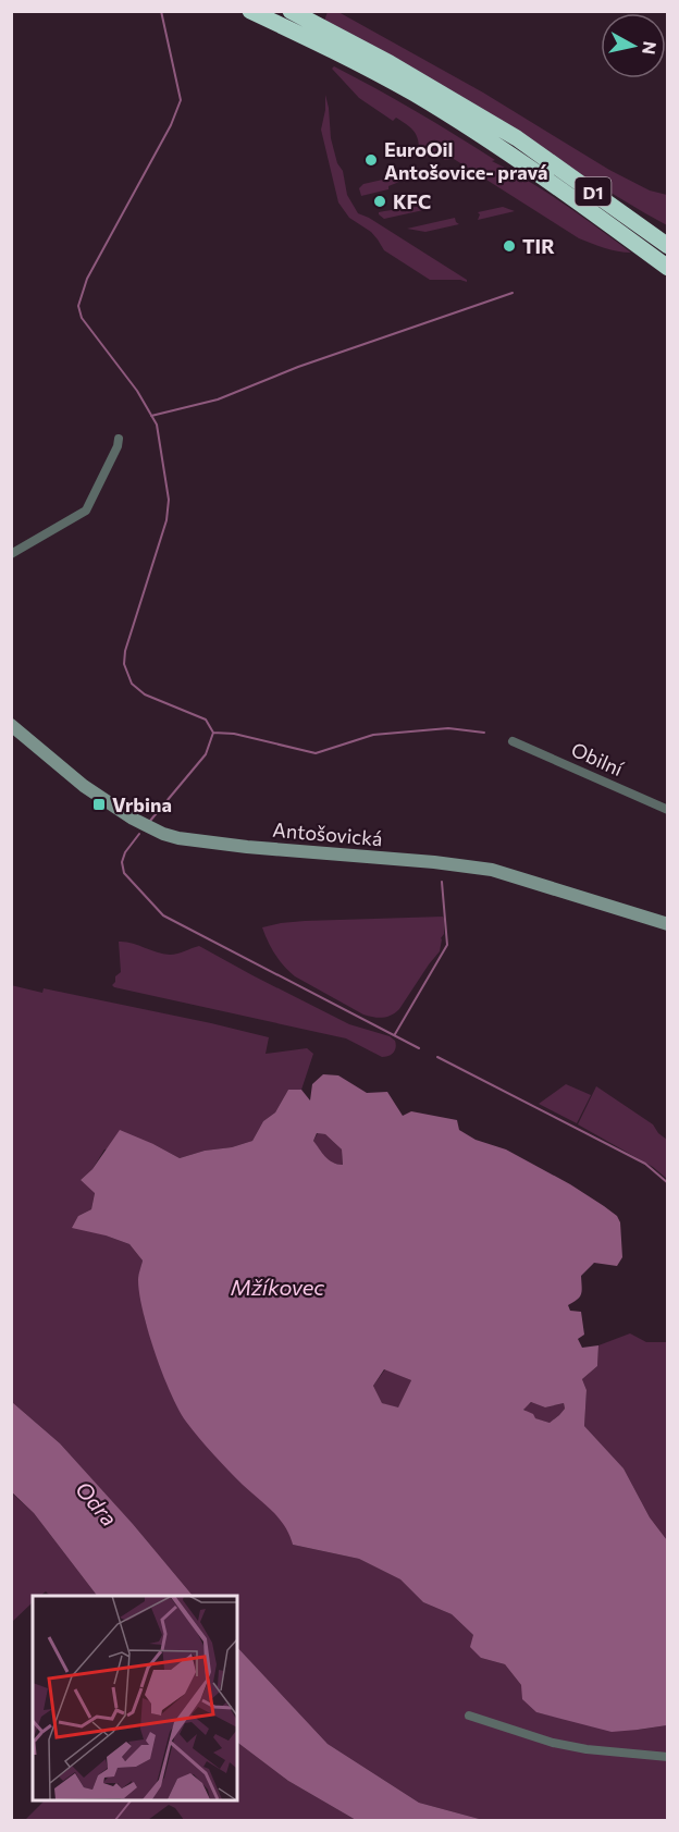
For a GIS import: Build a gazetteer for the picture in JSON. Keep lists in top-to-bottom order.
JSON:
{
  "streets": {
    "highway": ["D1"],
    "street": ["Obilní", "Antošovická"]
  },
  "water": ["Mžíkovec", "Odra"],
  "places": {
    "other": ["EuroOil Antošovice- pravá", "KFC", "TIR"],
    "transit": ["Vrbina"]
  },
  "north": "right"
}
